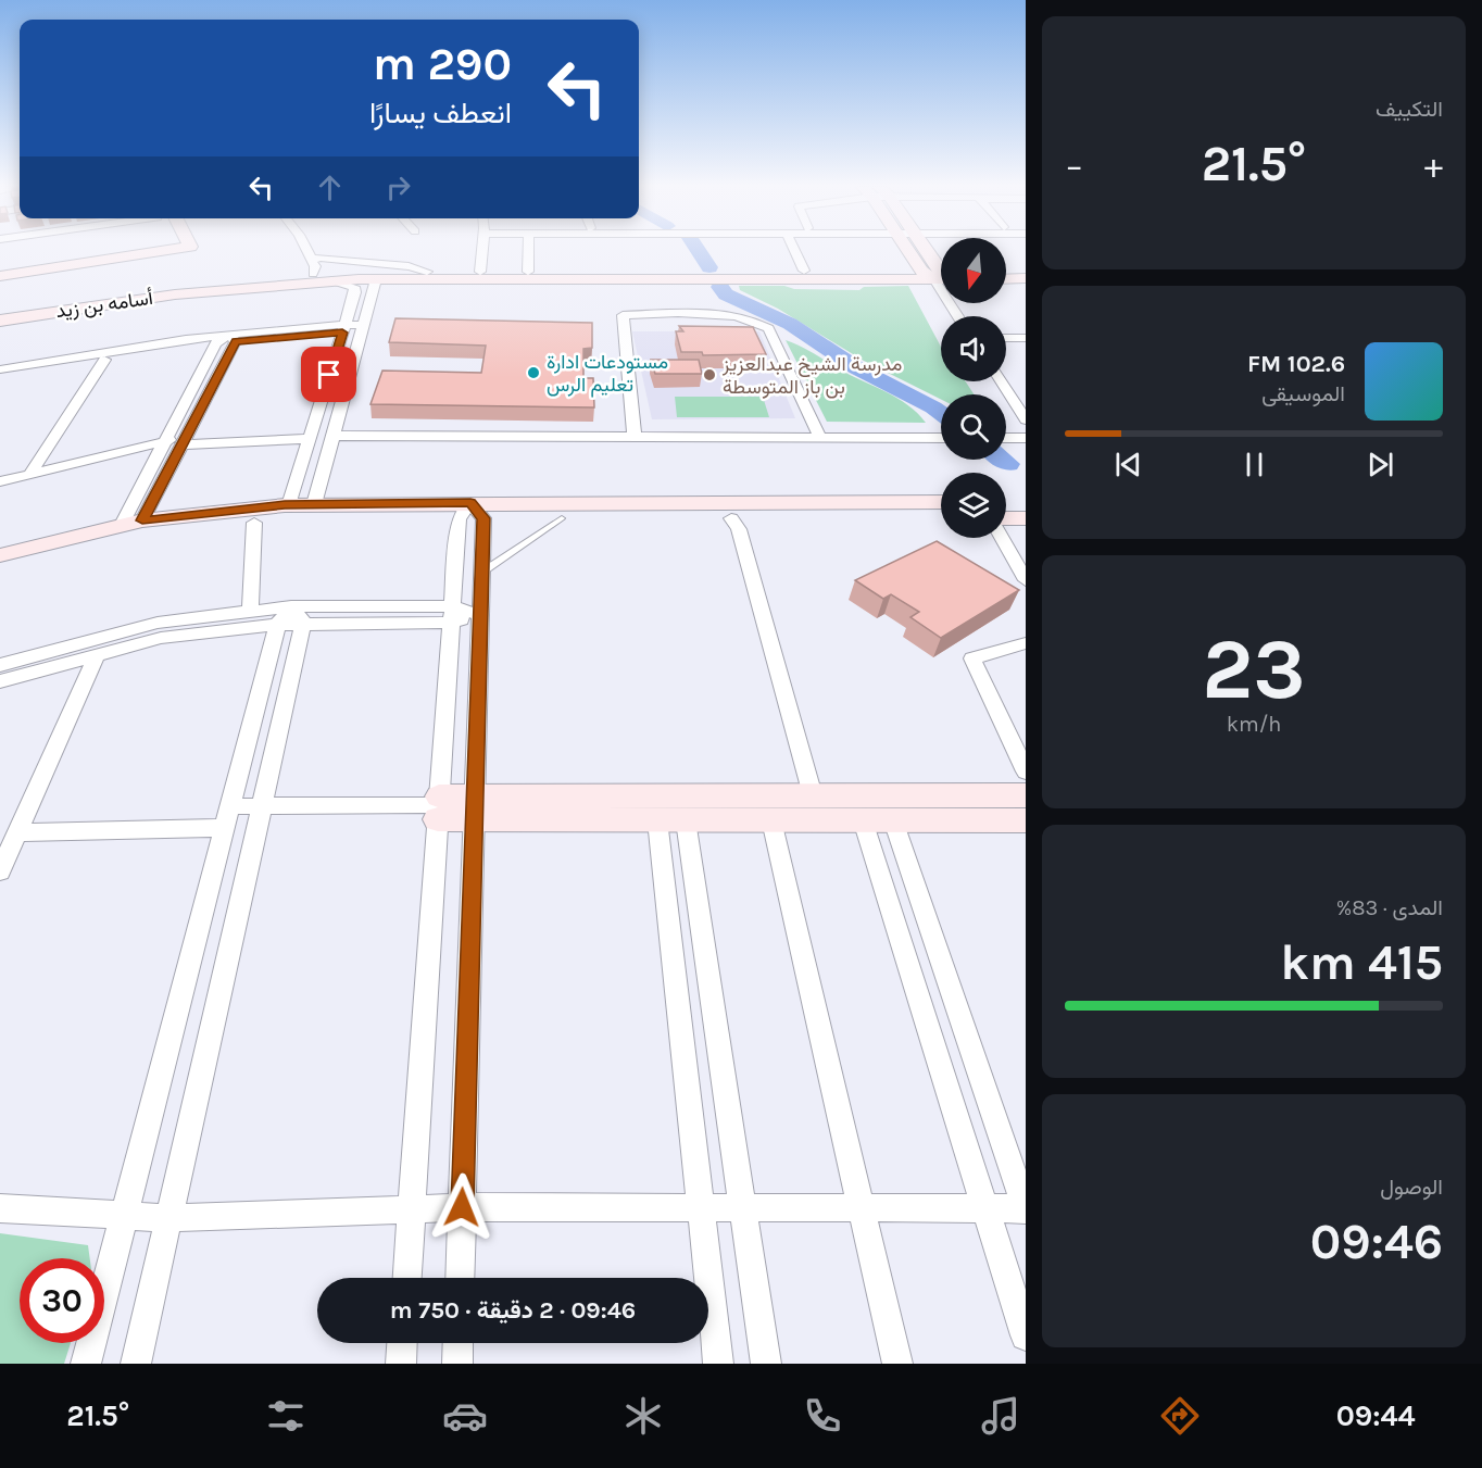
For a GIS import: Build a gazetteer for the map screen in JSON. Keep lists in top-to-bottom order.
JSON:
{
  "streets": {
    "street": ["أسامه بن زيد"]
  },
  "places": ["مستودعات ادارة تعليم الرس", "مدرسة الشيخ عبدالعزيز بن باز المتوسطة"],
  "north": "bottom",
  "page": {
    "tile": [
      "التكييف",
      ["23", "km/h"],
      ["المدى · 83%", "415 km"],
      ["الوصول", "09:46"]
    ],
    "turn": ["290 m", "انعطف يسارًا"],
    "heat": ["−", "21.5°", "+"],
    "song": ["102.6 FM", "الموسيقى"],
    "limit": "30",
    "trip": "09:46 · 2 دقيقة · 750 m",
    "tabs": ["09:44", "21.5°"]
  }
}
